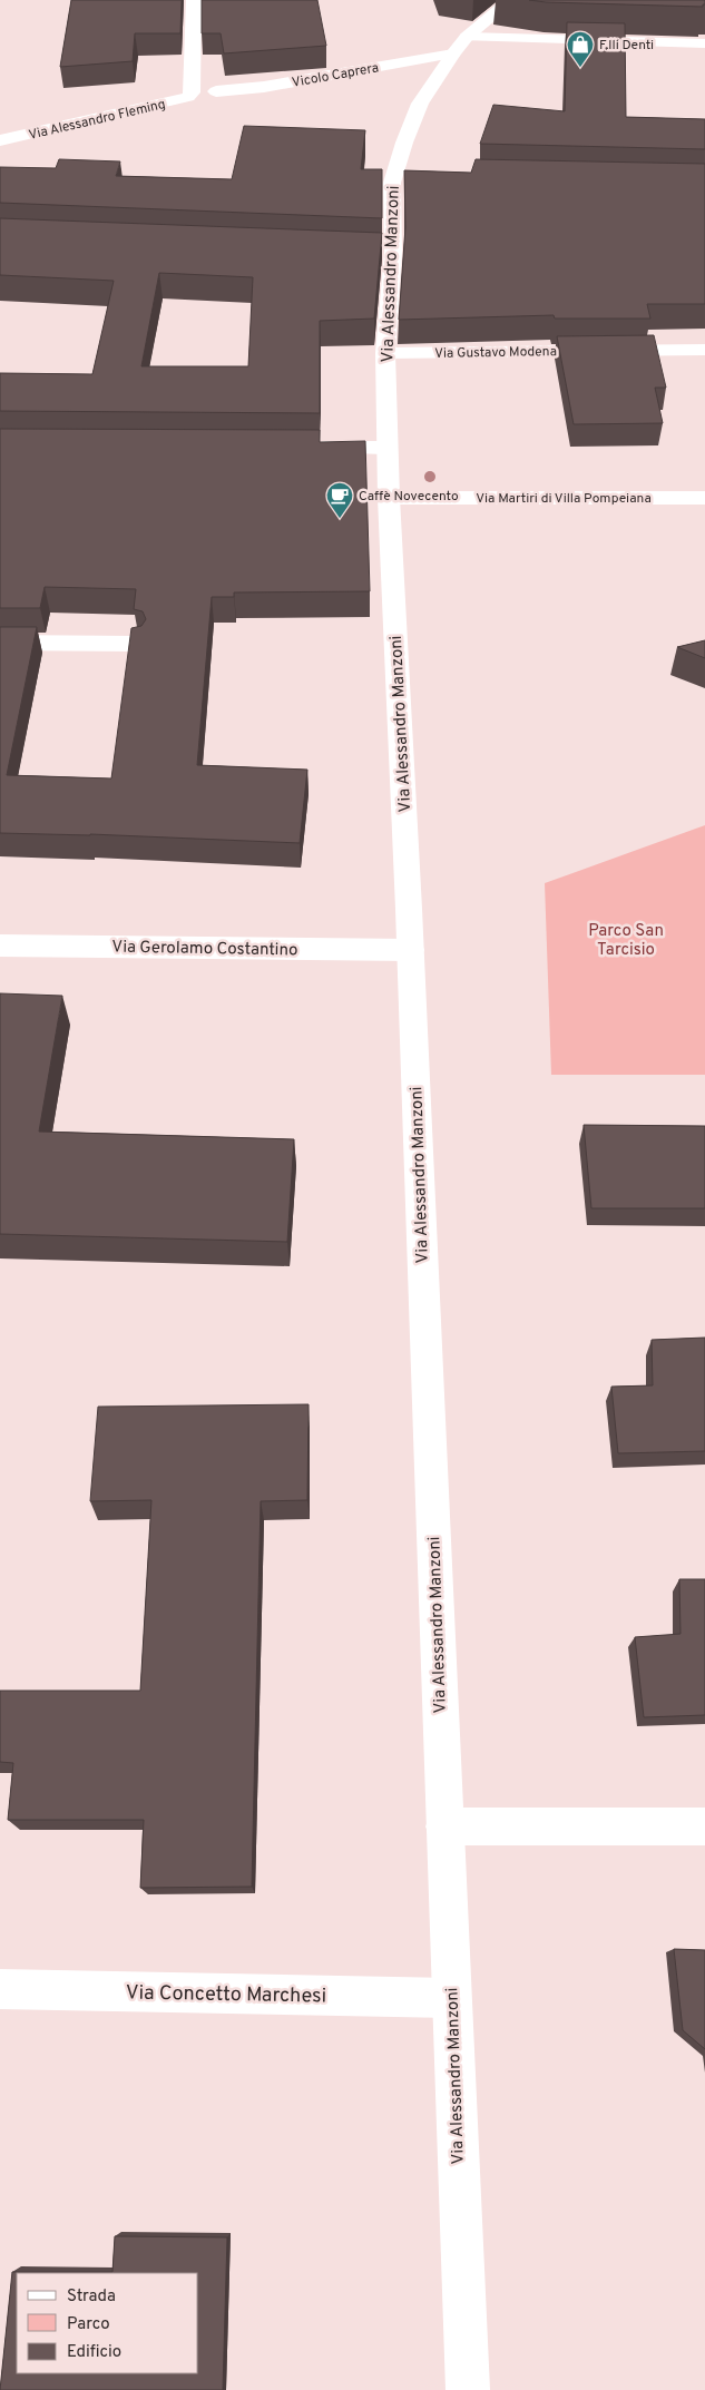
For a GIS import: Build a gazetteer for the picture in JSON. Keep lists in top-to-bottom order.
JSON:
{
  "streets": {
    "street": [
      "Vicolo Caprera",
      "Via Alessandro Fleming",
      "Via Alessandro Manzoni",
      "Via Gustavo Modena",
      "Via Martiri di Villa Pompeiana",
      "Via Gerolamo Costantino",
      "Via Concetto Marchesi"
    ]
  },
  "crossings": [
    ["Vicolo Caprera", "Via Alessandro Manzoni"],
    ["Via Alessandro Manzoni", "Via Gustavo Modena"],
    ["Via Alessandro Manzoni", "Via Martiri di Villa Pompeiana"],
    ["Via Alessandro Manzoni", "Via Gerolamo Costantino"],
    ["Via Alessandro Manzoni", "Via Concetto Marchesi"]
  ],
  "parks": ["Parco San Tarcisio"],
  "places": {
    "shop": ["F.lli Denti"],
    "cafe": ["Caffè Novecento"]
  },
  "legend": ["Strada", "Parco", "Edificio"]
}
